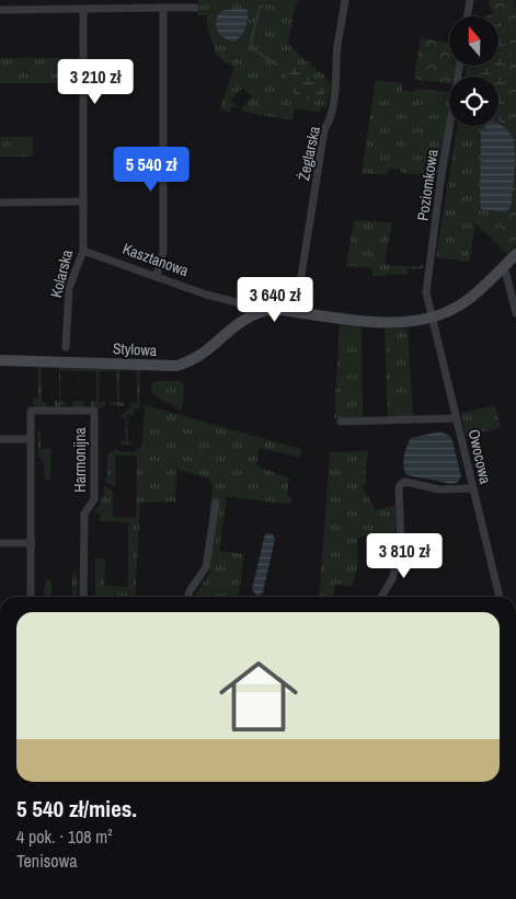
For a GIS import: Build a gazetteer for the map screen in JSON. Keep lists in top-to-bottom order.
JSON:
{
  "streets": {
    "street": [
      "Żeglarska",
      "Poziomkowa",
      "Kasztanowa",
      "Kolarska",
      "Stylowa",
      "Owocowa",
      "Harmonijna"
    ]
  },
  "crossings": [
    ["Poziomkowa", "Owocowa"],
    ["Kasztanowa", "Kolarska"],
    ["Kasztanowa", "Stylowa"]
  ],
  "north": "top",
  "page": {
    "price": [
      "3 210 zł",
      "5 540 zł",
      "3 640 zł",
      "3 810 zł"
    ],
    "list": [
      {
        "name": "5 540 zł/mies.",
        "note": "4 pok. · 108 m² · Tenisowa"
      }
    ]
  }
}
